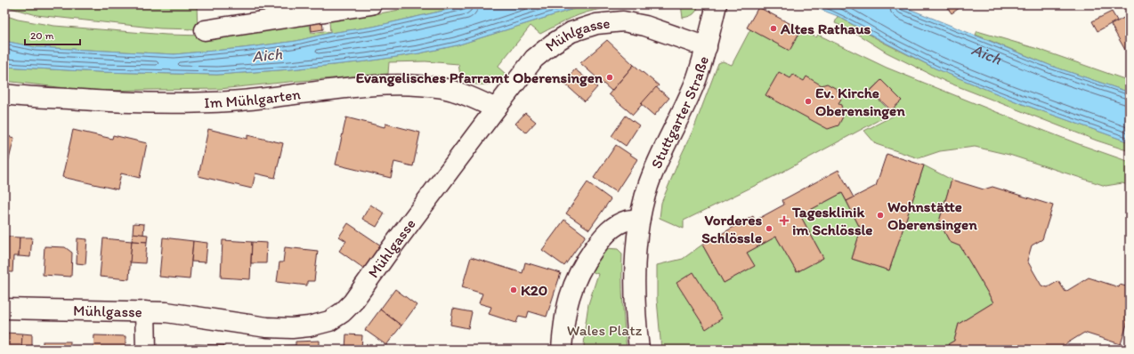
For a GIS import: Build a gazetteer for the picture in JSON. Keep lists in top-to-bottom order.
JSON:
{
  "streets": {
    "street": ["Mühlgasse", "Im Mühlgarten", "Stuttgarter Straße"]
  },
  "crossings": [
    ["Mühlgasse", "Im Mühlgarten"],
    ["Mühlgasse", "Stuttgarter Straße"]
  ],
  "water": ["Aich"],
  "parks": ["Wales Platz"],
  "places": {
    "other": [
      "Altes Rathaus",
      "Evangelisches Pfarramt Oberensingen",
      "Ev. Kirche Oberensingen",
      "Wohnstätte Oberensingen",
      "Vorderes Schlössle",
      "K20"
    ],
    "health": ["Tagesklinik im Schlössle"]
  },
  "scale_bar": "20 m"
}
